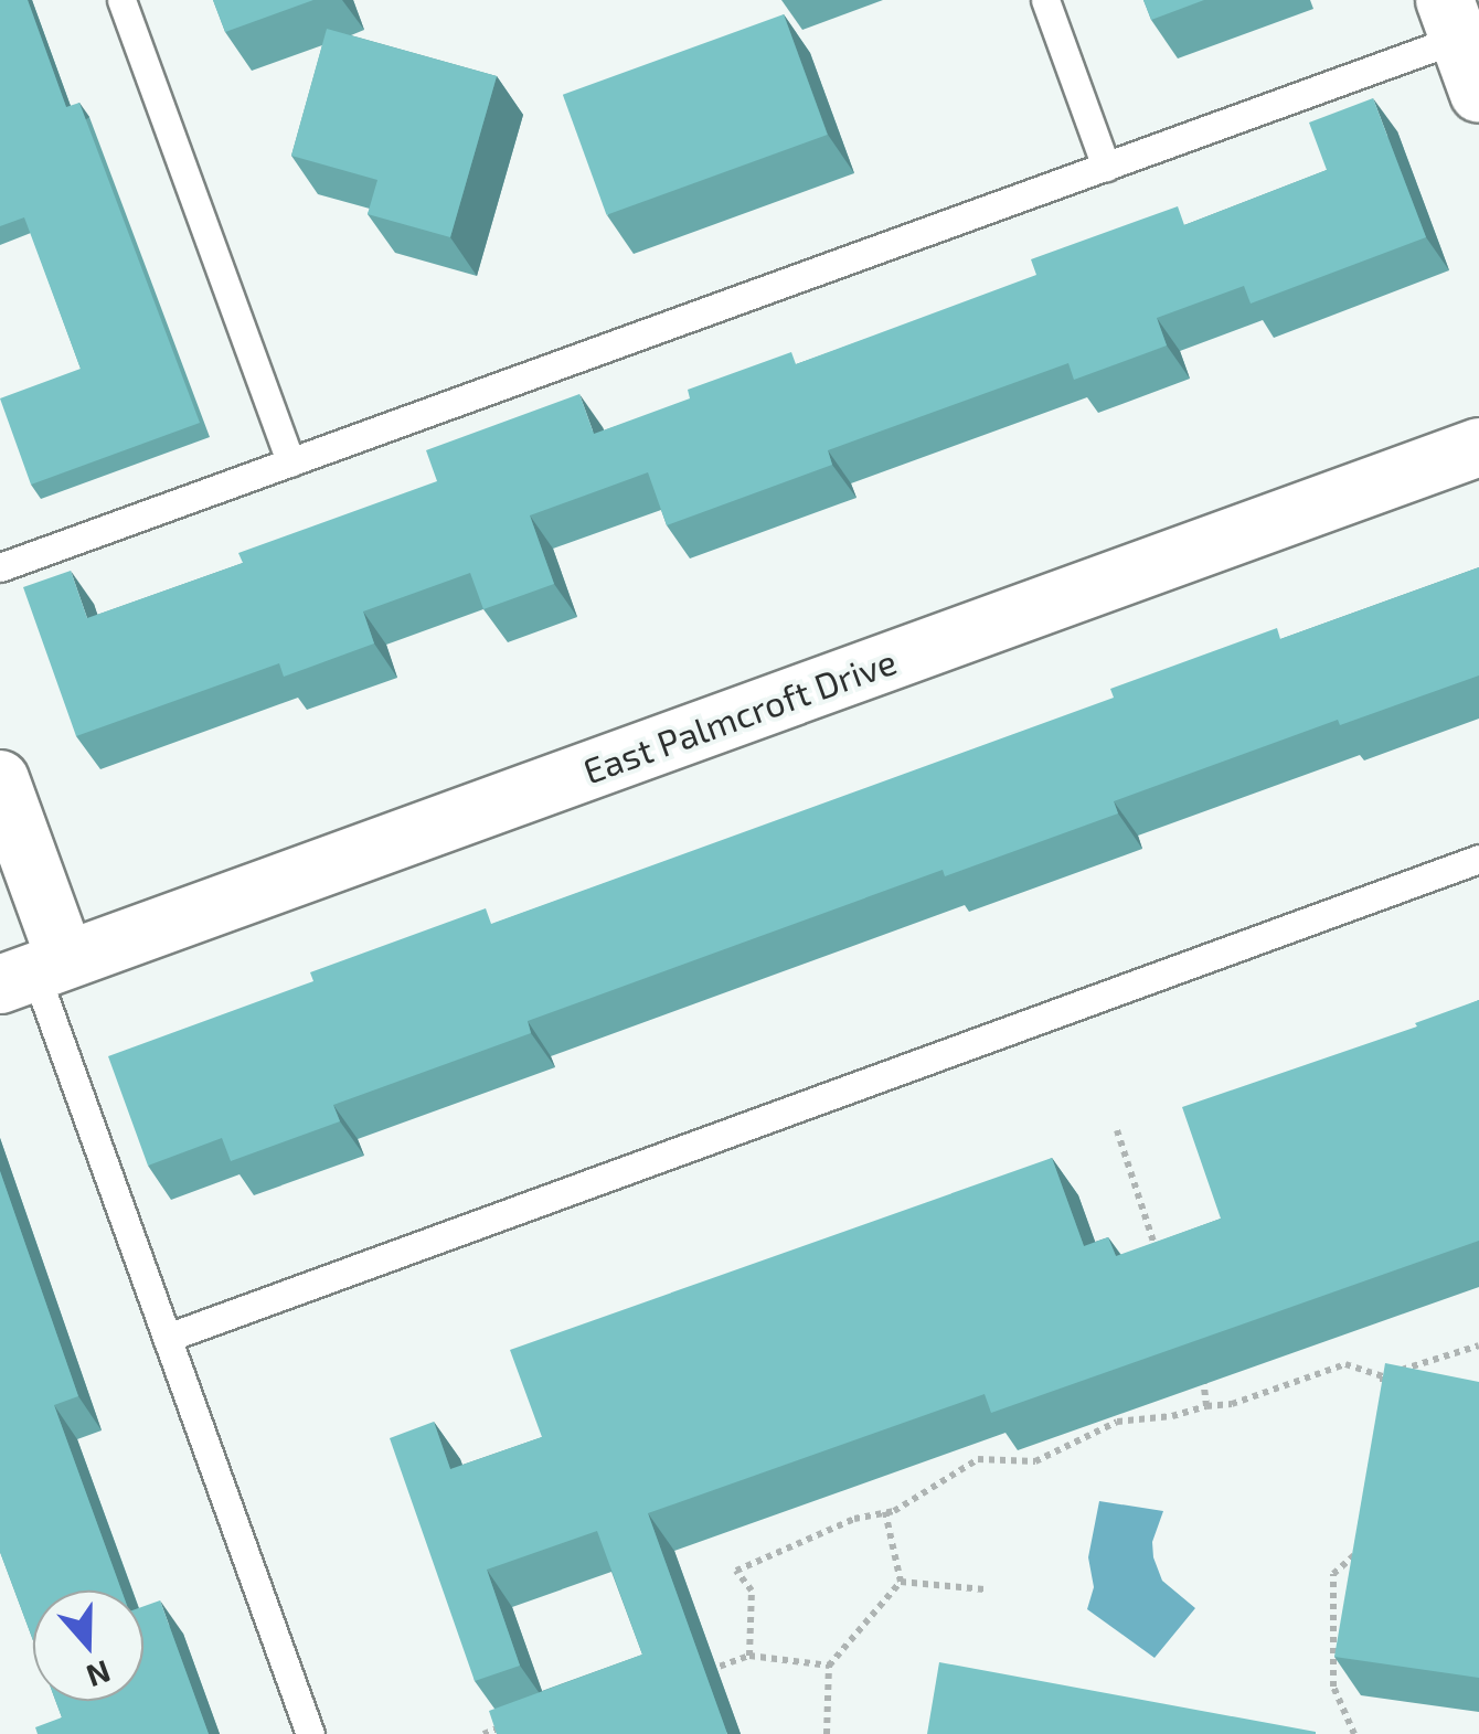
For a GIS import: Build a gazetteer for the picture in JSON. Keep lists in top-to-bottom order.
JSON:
{
  "streets": {
    "street": ["East Palmcroft Drive"]
  },
  "north": "bottom"
}
